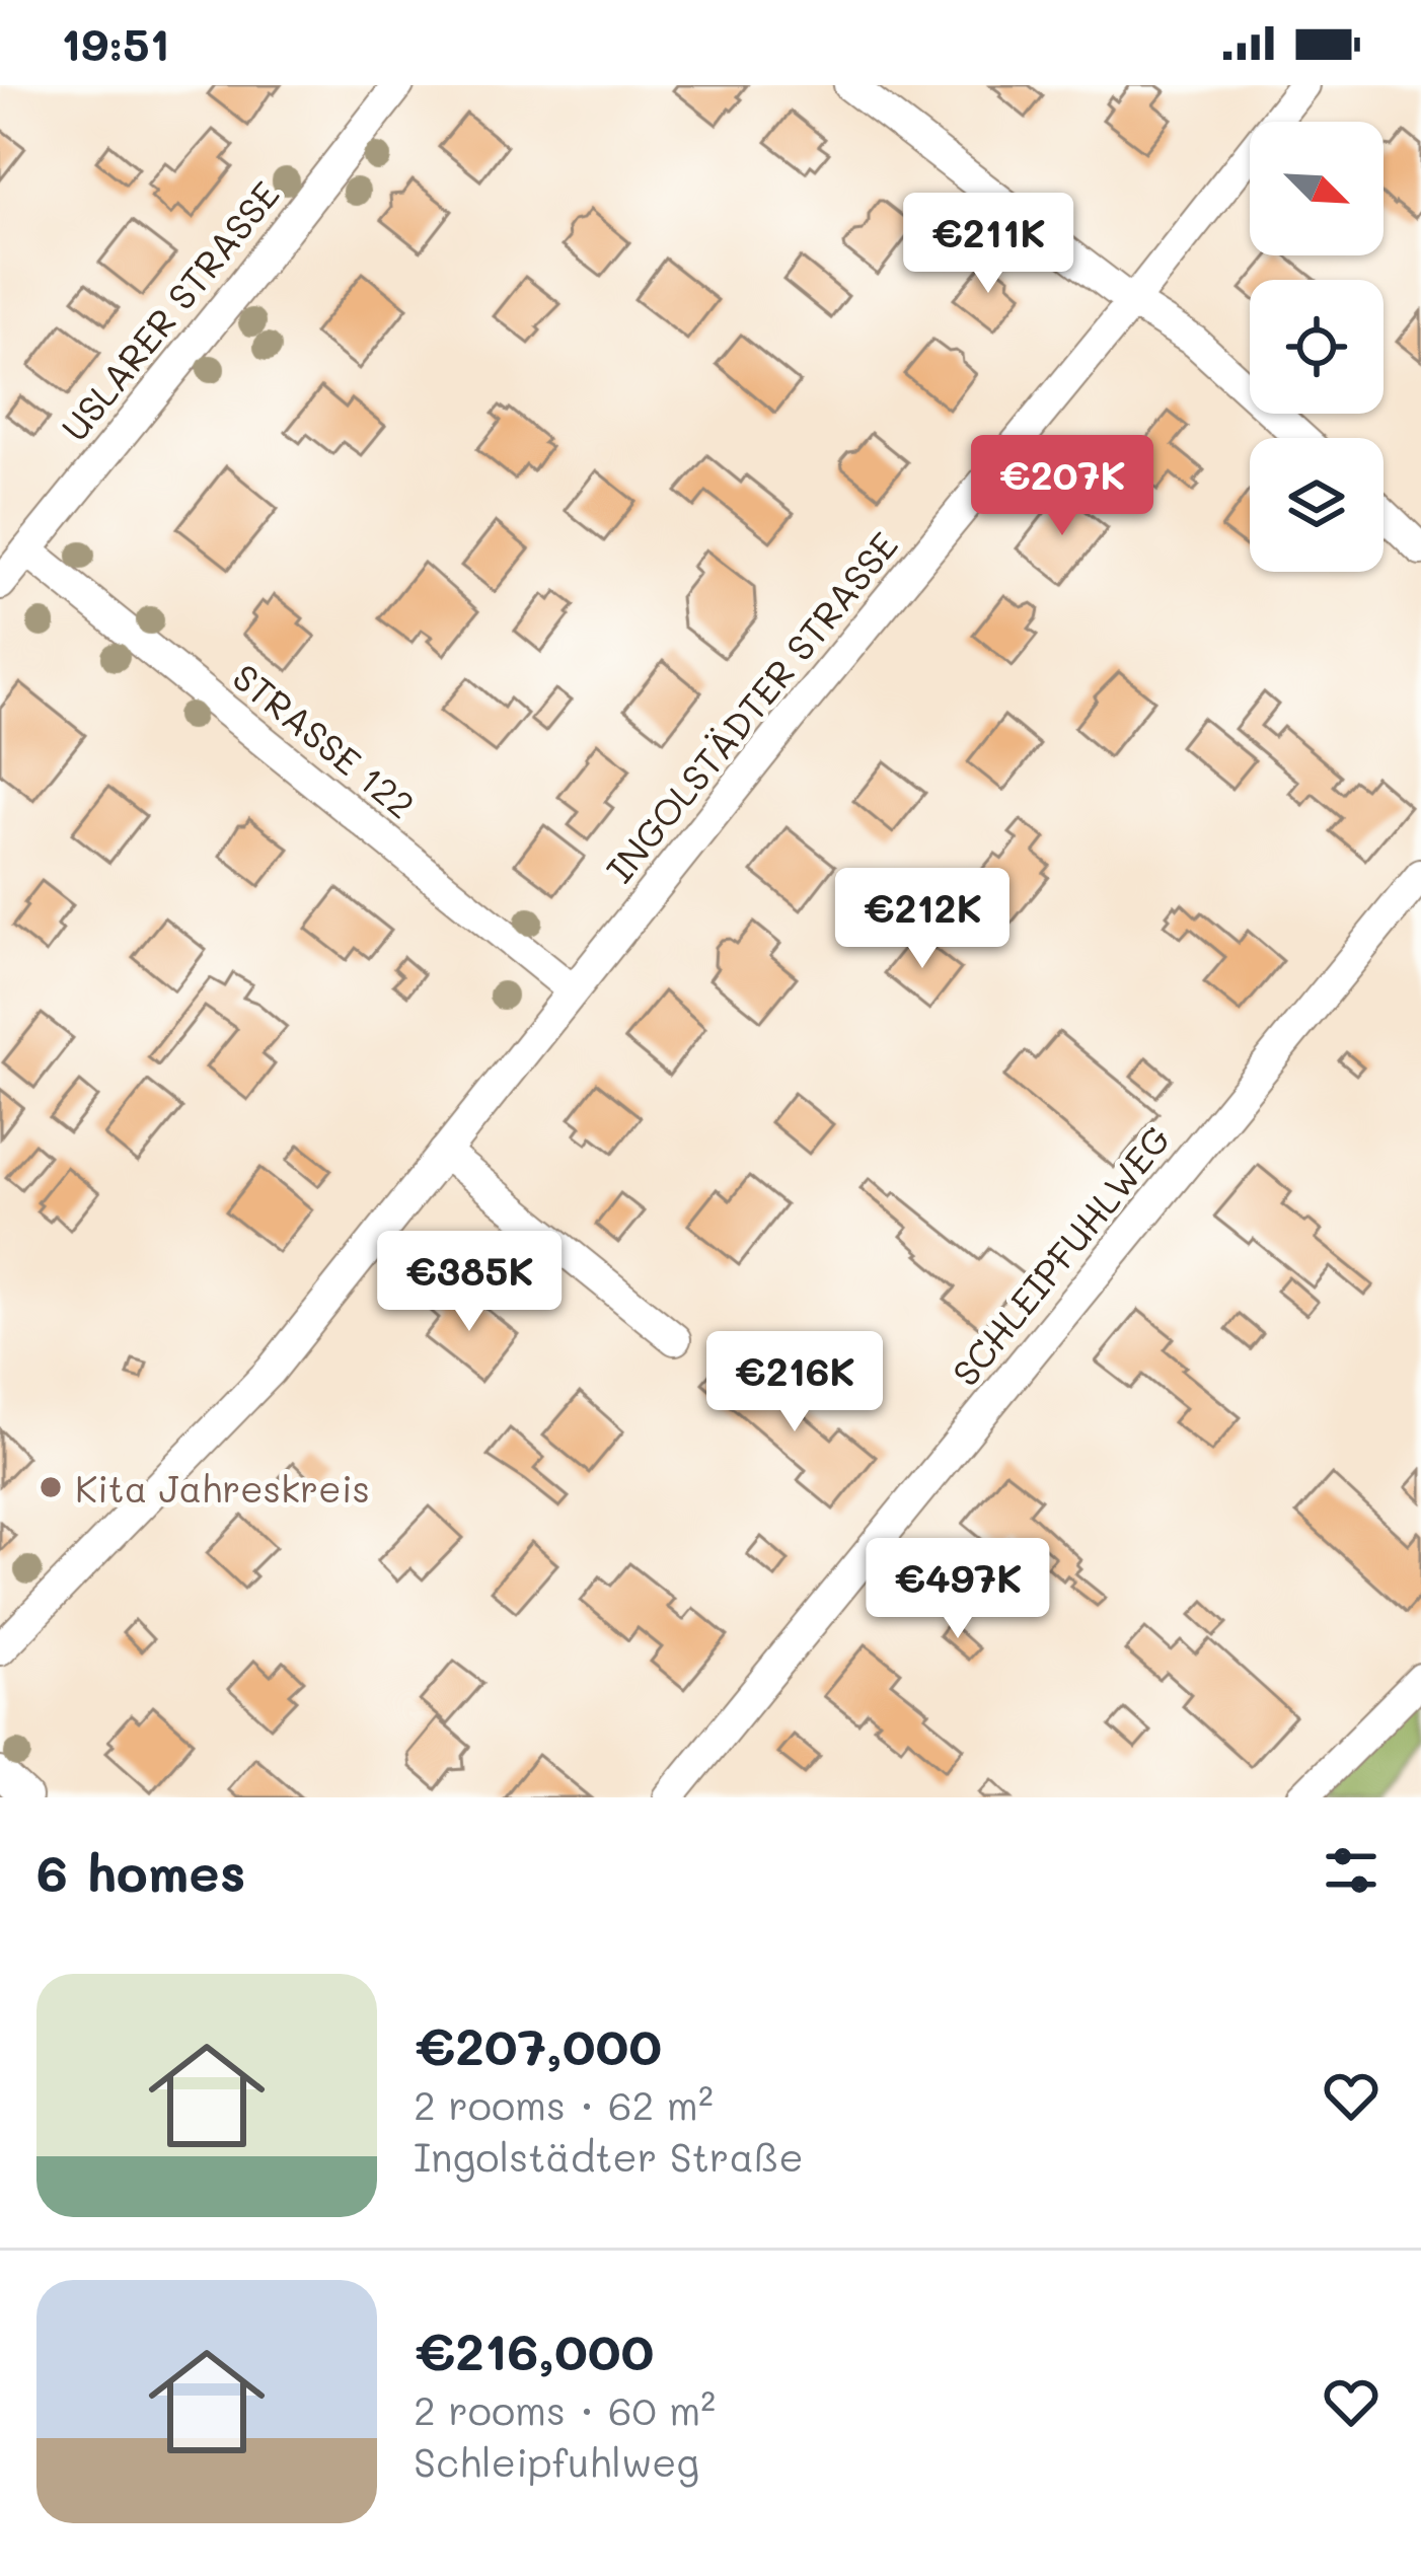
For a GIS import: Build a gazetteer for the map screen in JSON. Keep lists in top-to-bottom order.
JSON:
{
  "streets": {
    "street": [
      "USLARER STRASSE",
      "INGOLSTÄDTER STRASSE",
      "STRASSE 122",
      "SCHLEIPFUHLWEG"
    ]
  },
  "crossings": [
    ["USLARER STRASSE", "STRASSE 122"],
    ["INGOLSTÄDTER STRASSE", "STRASSE 122"]
  ],
  "places": ["Kita Jahreskreis"],
  "north": "bottom right",
  "page": {
    "status": "19:51",
    "price": [
      "€211K",
      "€207K",
      "€212K",
      "€385K",
      "€216K",
      "€497K"
    ],
    "heading": "6 homes",
    "list": [
      {
        "name": "€207,000",
        "note": "2 rooms · 62 m² · Ingolstädter Straße"
      },
      {
        "name": "€216,000",
        "note": "2 rooms · 60 m² · Schleipfuhlweg"
      }
    ]
  }
}
